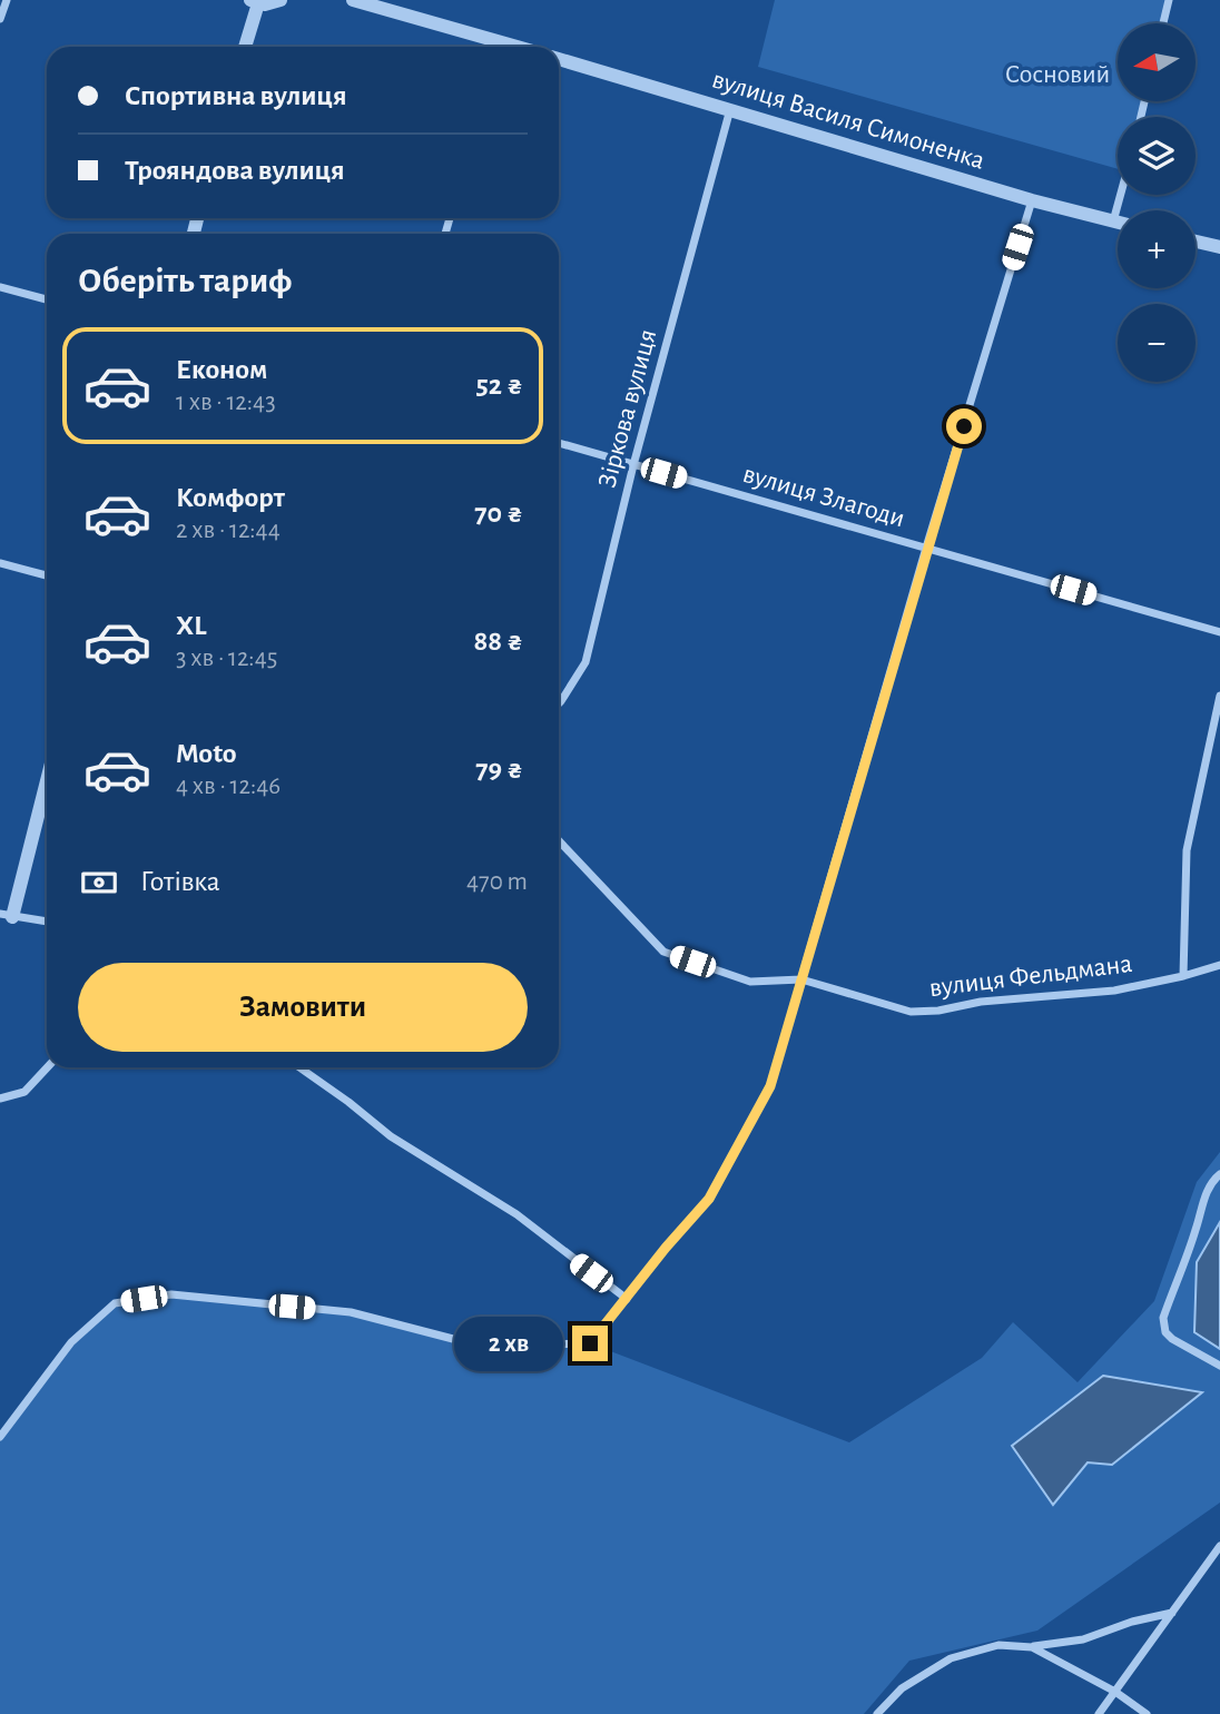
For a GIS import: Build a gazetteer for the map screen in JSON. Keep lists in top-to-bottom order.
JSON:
{
  "streets": {
    "street": [
      "вулиця Василя Симоненка",
      "Зіркова вулиця",
      "вулиця Злагоди",
      "вулиця Фельдмана"
    ]
  },
  "crossings": [
    ["вулиця Василя Симоненка", "Зіркова вулиця"],
    ["Зіркова вулиця", "вулиця Злагоди"]
  ],
  "parks": ["Сосновий"],
  "north": "left",
  "page": {
    "map_buttons": ["+", "−"],
    "banner": ["Спортивна вулиця", "Трояндова вулиця"],
    "heading": "Оберіть тариф",
    "list": [
      {
        "name": "Економ",
        "note": "1 хв · 12:43",
        "value": "52 ₴"
      },
      {
        "name": "Комфорт",
        "note": "2 хв · 12:44",
        "value": "70 ₴"
      },
      {
        "name": "XL",
        "note": "3 хв · 12:45",
        "value": "88 ₴"
      },
      {
        "name": "Moto",
        "note": "4 хв · 12:46",
        "value": "79 ₴"
      }
    ],
    "pay": ["Готівка", "470 m"],
    "buttons": "Замовити",
    "bubble": "2 хв"
  }
}
